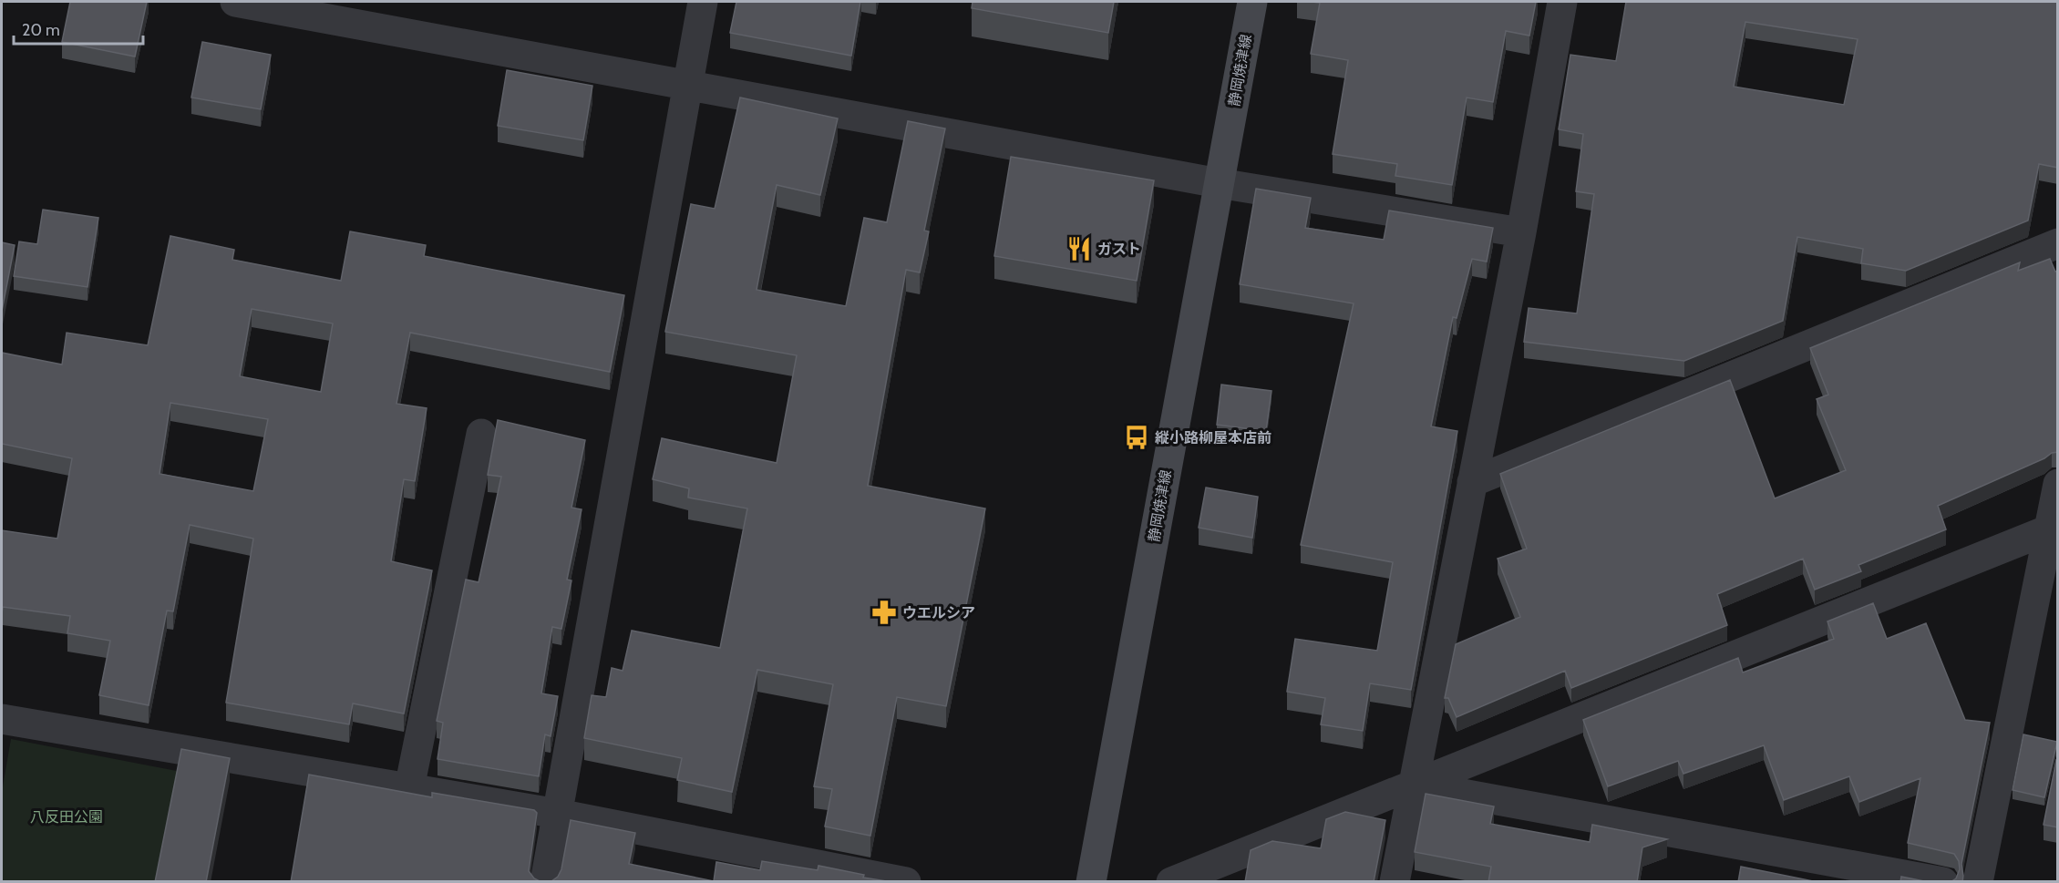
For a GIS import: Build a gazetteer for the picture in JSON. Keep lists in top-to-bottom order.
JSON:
{
  "streets": {
    "main road": ["静岡焼津線"]
  },
  "parks": ["八反田公園"],
  "places": {
    "restaurant": ["ガスト"],
    "bus stop": ["縦小路柳屋本店前"],
    "pharmacy": ["ウエルシア"]
  },
  "scale_bar": "20 m"
}
